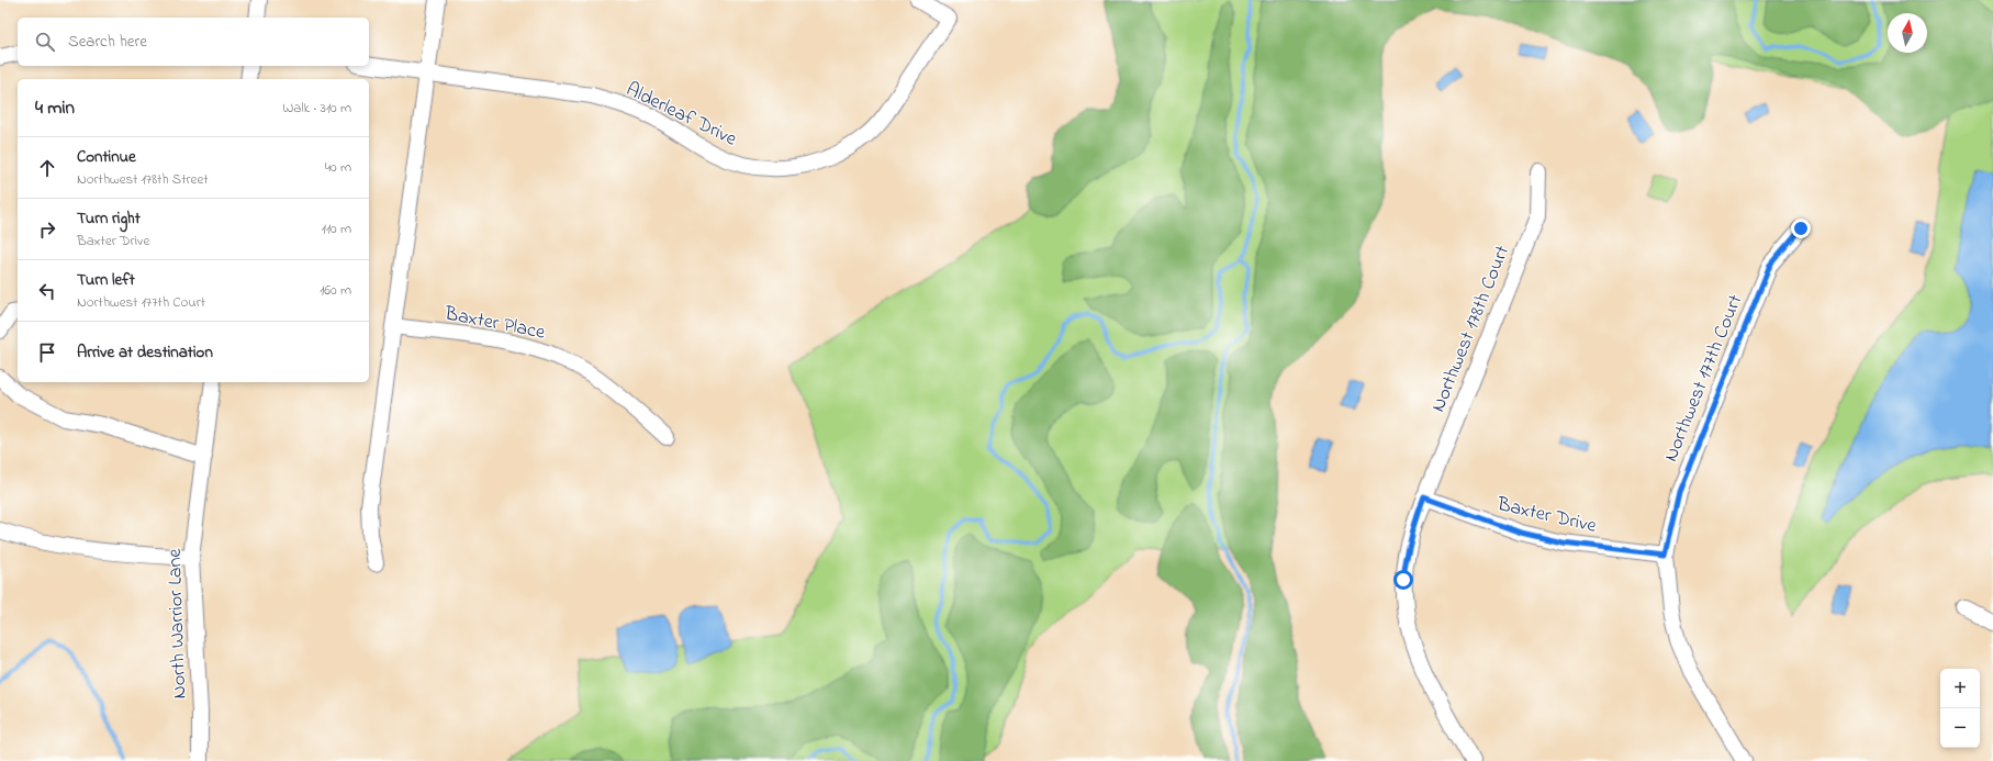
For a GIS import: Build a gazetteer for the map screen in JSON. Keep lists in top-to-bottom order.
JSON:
{
  "streets": {
    "street": [
      "Alderleaf Drive",
      "Baxter Place",
      "Northwest 178th Court",
      "Northwest 177th Court",
      "Baxter Drive",
      "North Warrior Lane"
    ]
  },
  "crossings": [
    ["Northwest 178th Court", "Baxter Drive"],
    ["Northwest 177th Court", "Baxter Drive"]
  ],
  "north": "top",
  "page": {
    "search": "Search here",
    "heading": ["4 min", "Walk · 310 m"],
    "list": [
      ["Continue", "Northwest 178th Street", "40 m"],
      ["Turn right", "Baxter Drive", "110 m"],
      ["Turn left", "Northwest 177th Court", "160 m"],
      "Arrive at destination"
    ],
    "map_buttons": ["+", "−"]
  }
}
